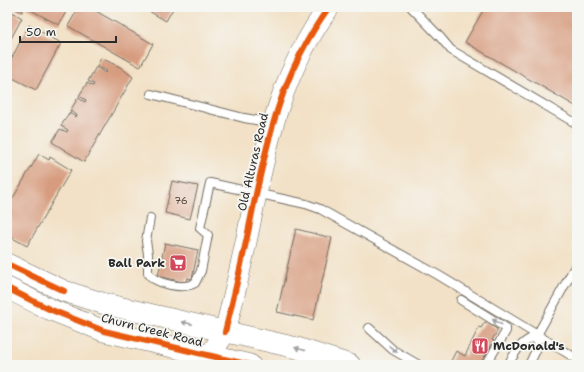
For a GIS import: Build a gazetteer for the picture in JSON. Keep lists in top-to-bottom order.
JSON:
{
  "streets": {
    "main road": ["Old Alturas Road", "Churn Creek Road"]
  },
  "crossings": [
    ["Old Alturas Road", "Churn Creek Road"]
  ],
  "places": {
    "supermarket": ["Ball Park"],
    "restaurant": ["McDonald's"]
  },
  "house_numbers": ["76"],
  "scale_bar": "50 m"
}
